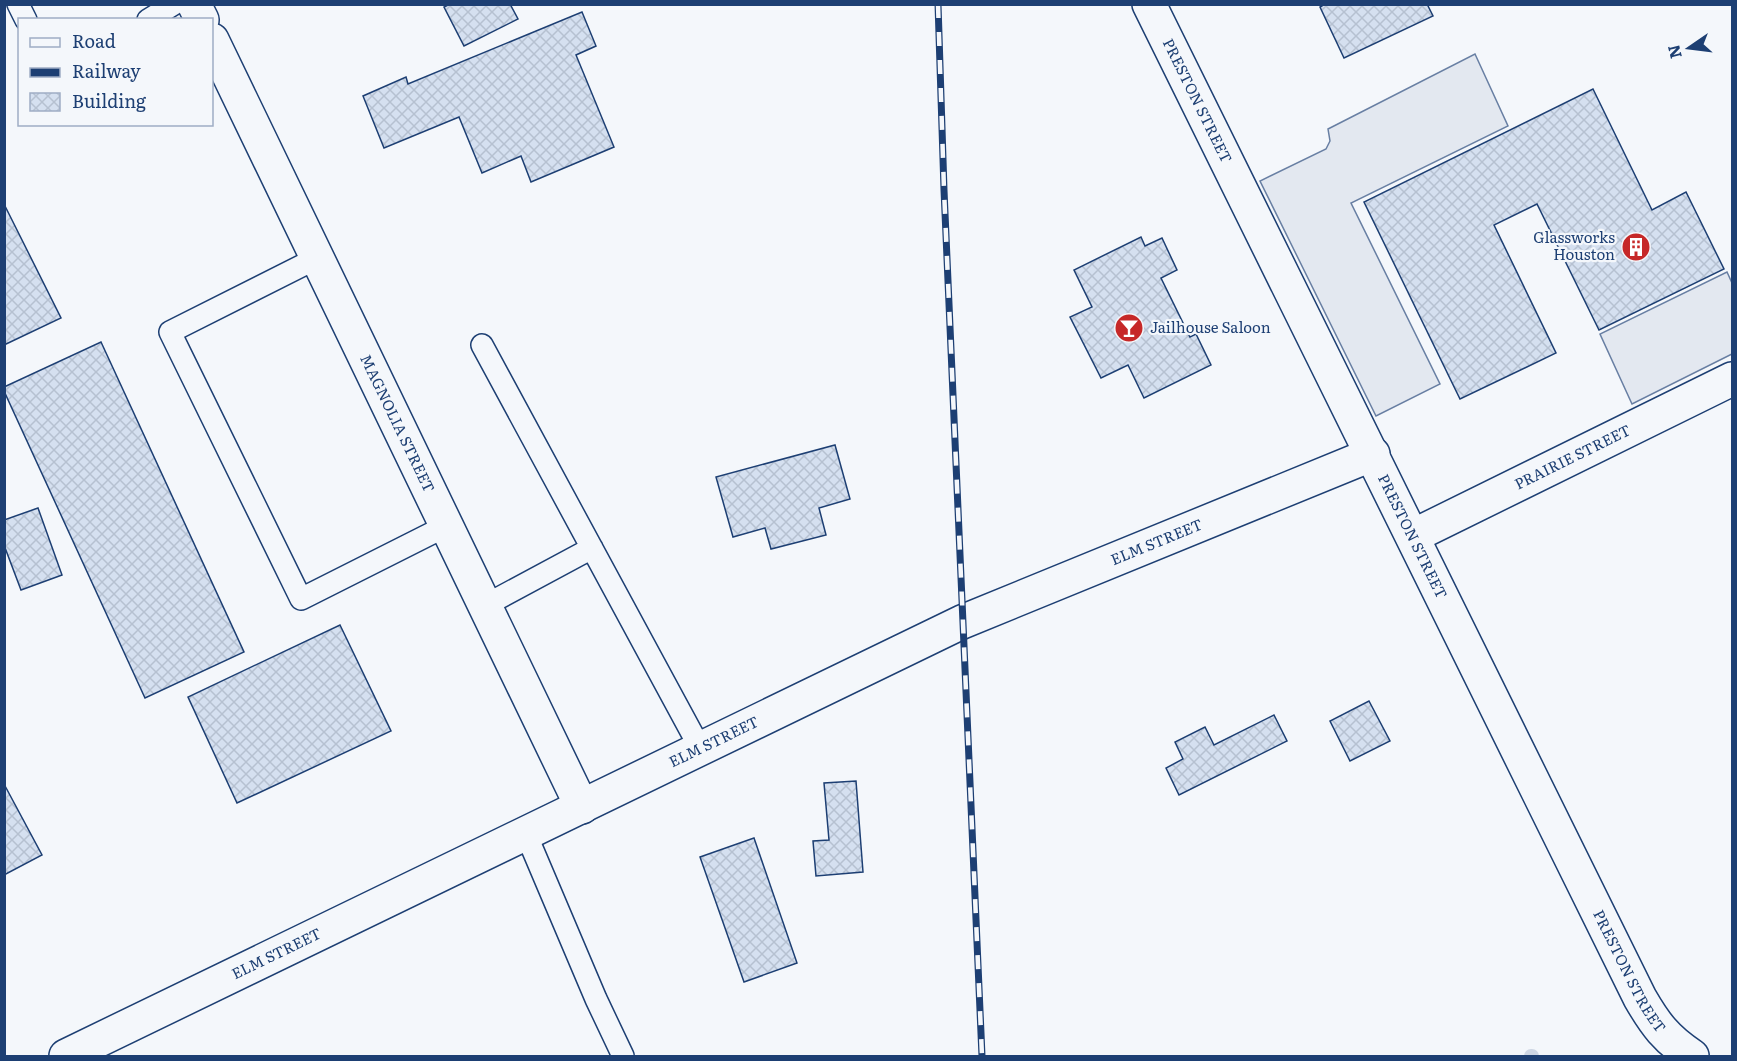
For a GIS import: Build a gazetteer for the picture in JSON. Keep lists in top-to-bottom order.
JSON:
{
  "streets": {
    "street": [
      "PRESTON STREET",
      "MAGNOLIA STREET",
      "PRAIRIE STREET",
      "ELM STREET"
    ]
  },
  "crossings": [
    ["PRESTON STREET", "PRAIRIE STREET"],
    ["PRESTON STREET", "ELM STREET"],
    ["MAGNOLIA STREET", "ELM STREET"]
  ],
  "places": {
    "building": ["Glassworks Houston"],
    "bar": ["Jailhouse Saloon"]
  },
  "legend": ["Road", "Railway", "Building"],
  "north": "left"
}
